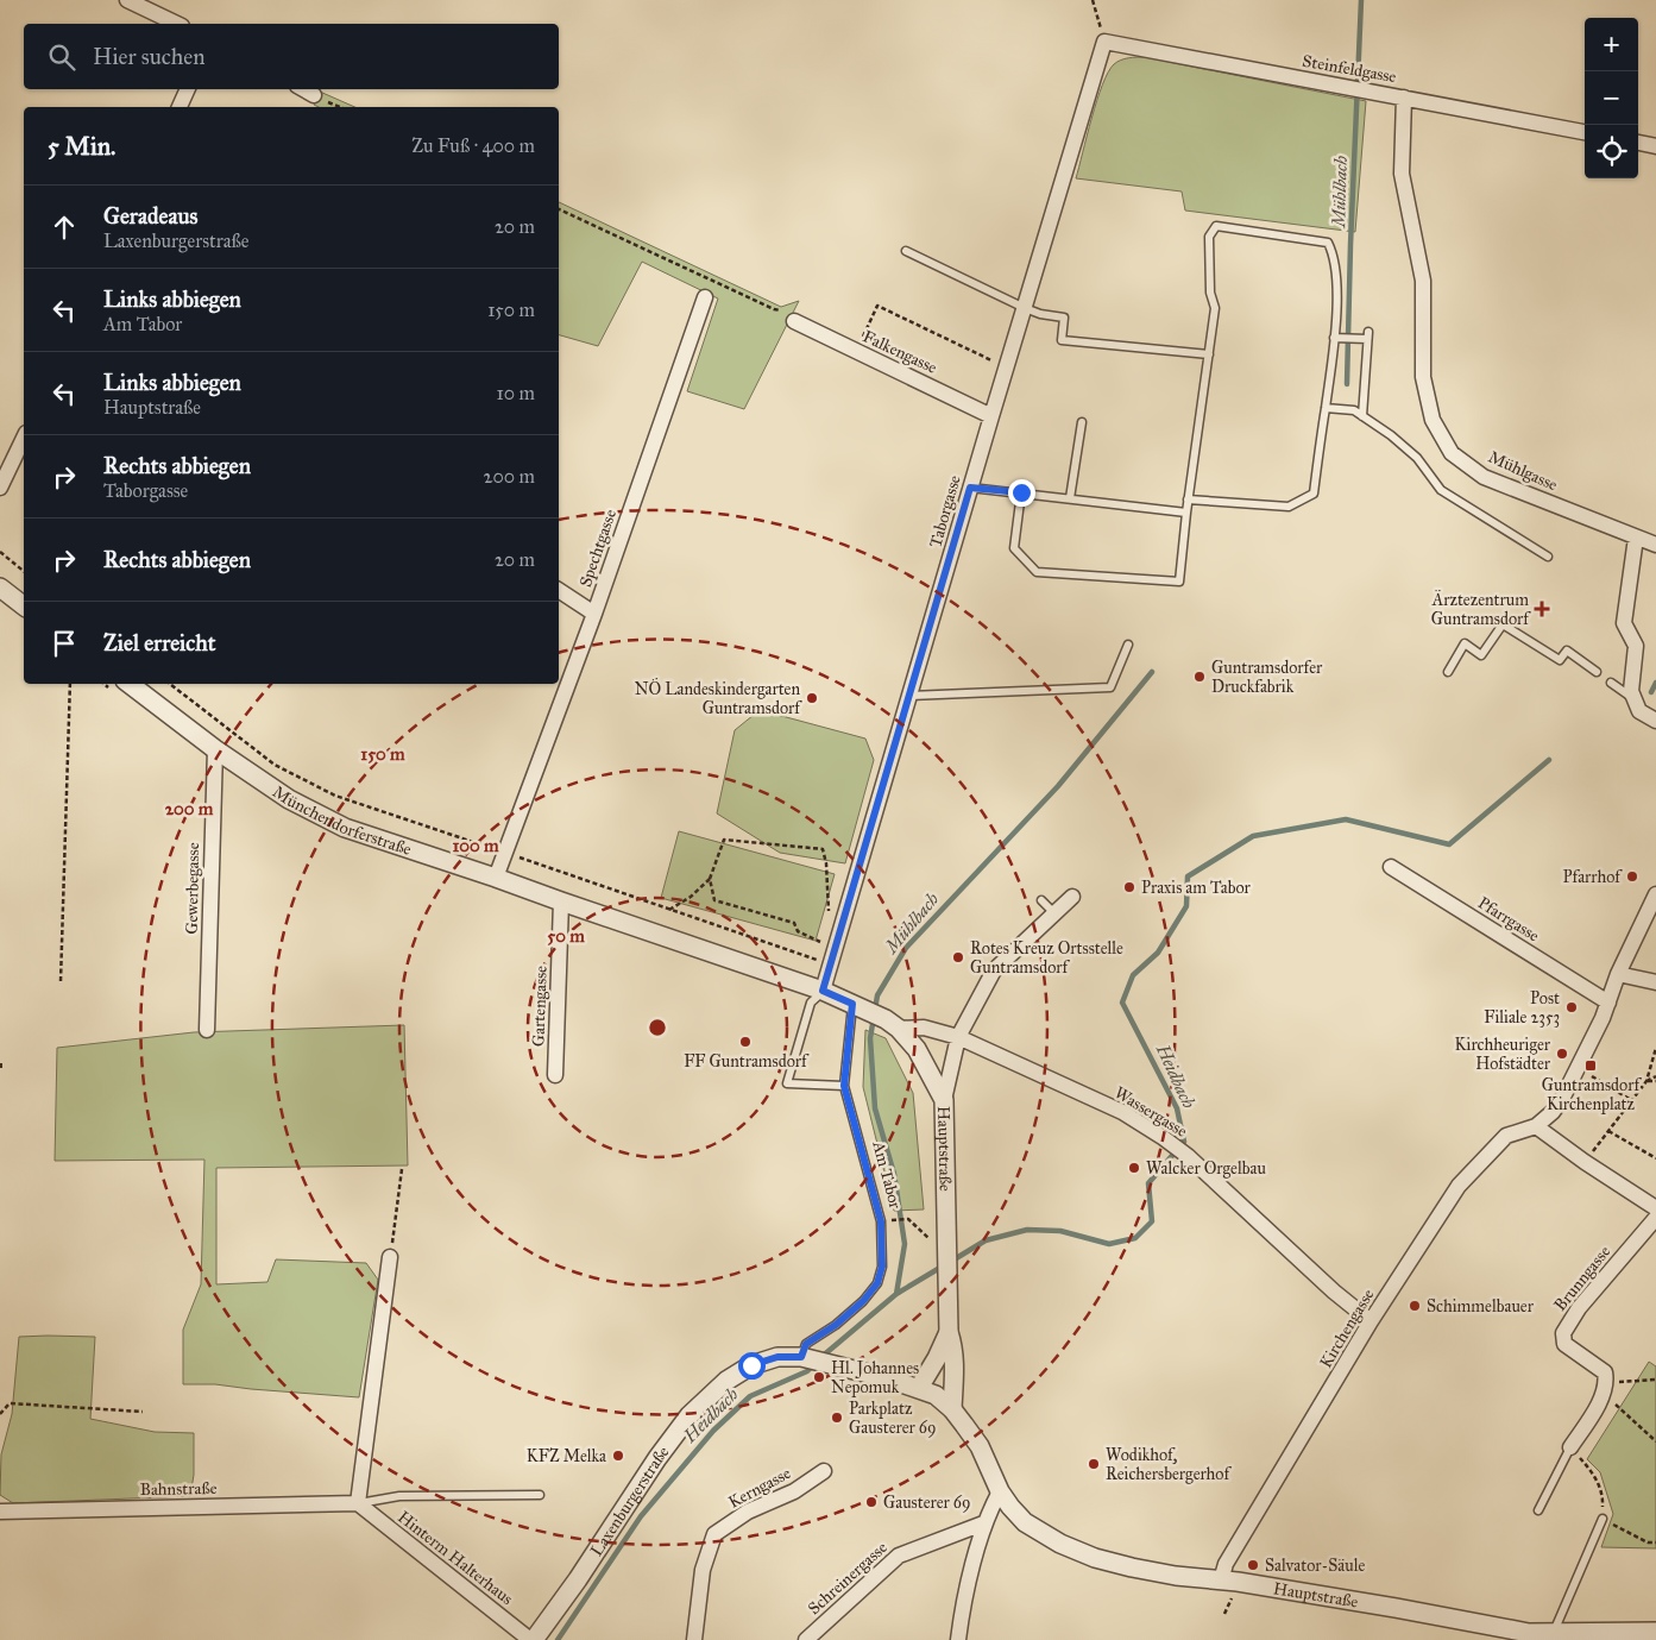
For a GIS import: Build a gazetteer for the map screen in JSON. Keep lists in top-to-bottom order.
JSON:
{
  "streets": {
    "street": [
      "Steinfeldgasse",
      "Falkengasse",
      "Mühlgasse",
      "Taborgasse",
      "Spechtgasse",
      "Münchendorferstraße",
      "Gewerbegasse",
      "Pfarrgasse",
      "Gartengasse",
      "Wassergasse",
      "Hauptstraße",
      "Brunngasse",
      "Kirchengasse",
      "Kerngasse",
      "Bahnstraße",
      "Laxenburgerstraße",
      "Hinterm Halterhaus",
      "Schreinergasse"
    ],
    "lane": ["Am Tabor"]
  },
  "crossings": [
    ["Steinfeldgasse", "Mühlgasse"],
    ["Steinfeldgasse", "Taborgasse"],
    ["Falkengasse", "Taborgasse"],
    ["Taborgasse", "Münchendorferstraße"],
    ["Taborgasse", "Hauptstraße"],
    ["Spechtgasse", "Münchendorferstraße"],
    ["Münchendorferstraße", "Gewerbegasse"],
    ["Münchendorferstraße", "Gartengasse"],
    ["Münchendorferstraße", "Hauptstraße"],
    ["Wassergasse", "Hauptstraße"],
    ["Wassergasse", "Kirchengasse"],
    ["Hauptstraße", "Am Tabor"],
    ["Hauptstraße", "Kirchengasse"],
    ["Hauptstraße", "Laxenburgerstraße"],
    ["Am Tabor", "Laxenburgerstraße"],
    ["Bahnstraße", "Hinterm Halterhaus"],
    ["Laxenburgerstraße", "Hinterm Halterhaus"]
  ],
  "water": ["Mühlbach", "Heidbach"],
  "places": {
    "health": ["Ärztezentrum Guntramsdorf"],
    "other": [
      "Guntramsdorfer Druckfabrik",
      "NÖ Landeskindergarten Guntramsdorf",
      "Pfarrhof",
      "Praxis am Tabor",
      "Rotes Kreuz Ortsstelle Guntramsdorf",
      "Post Filiale 2353",
      "FF Guntramsdorf",
      "Kirchheuriger Hofstädter",
      "Walcker Orgelbau",
      "Schimmelbauer",
      "Hl. Johannes Nepomuk",
      "Parkplatz Gausterer 69",
      "KFZ Melka",
      "Wodikhof, Reichersbergerhof",
      "Gausterer 69",
      "Salvator-Säule"
    ],
    "transit": ["Guntramsdorf Kirchenplatz"]
  },
  "page": {
    "map_buttons": ["+", "−"],
    "search": "Hier suchen",
    "heading": ["5 Min.", "Zu Fuß · 400 m"],
    "list": [
      ["Geradeaus", "Laxenburgerstraße", "20 m"],
      ["Links abbiegen", "Am Tabor", "150 m"],
      ["Links abbiegen", "Hauptstraße", "10 m"],
      ["Rechts abbiegen", "Taborgasse", "200 m"],
      ["Rechts abbiegen", "20 m"],
      "Ziel erreicht"
    ]
  },
  "rings": [
    "150 m",
    "200 m",
    "100 m",
    "50 m"
  ]
}
